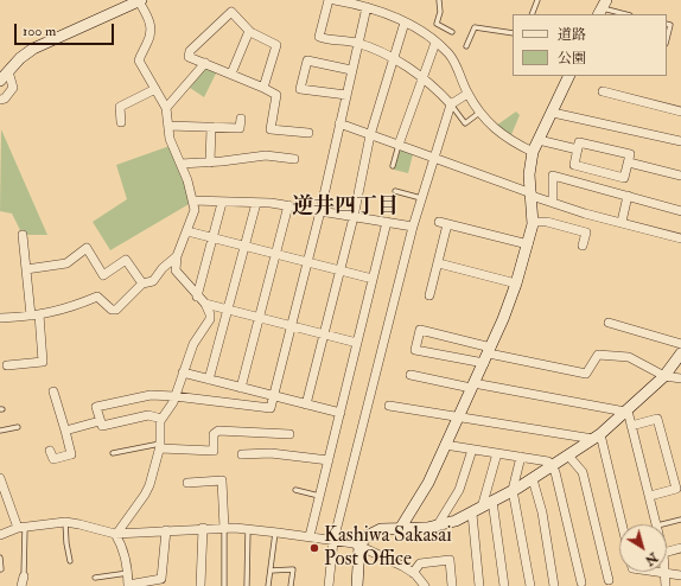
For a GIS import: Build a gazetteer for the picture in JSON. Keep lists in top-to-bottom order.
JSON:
{
  "districts": ["逆井四丁目"],
  "places": ["Kashiwa Sakasai Post Office"],
  "legend": ["道路", "公園"],
  "scale_bar": "100 m",
  "north": "bottom right"
}
